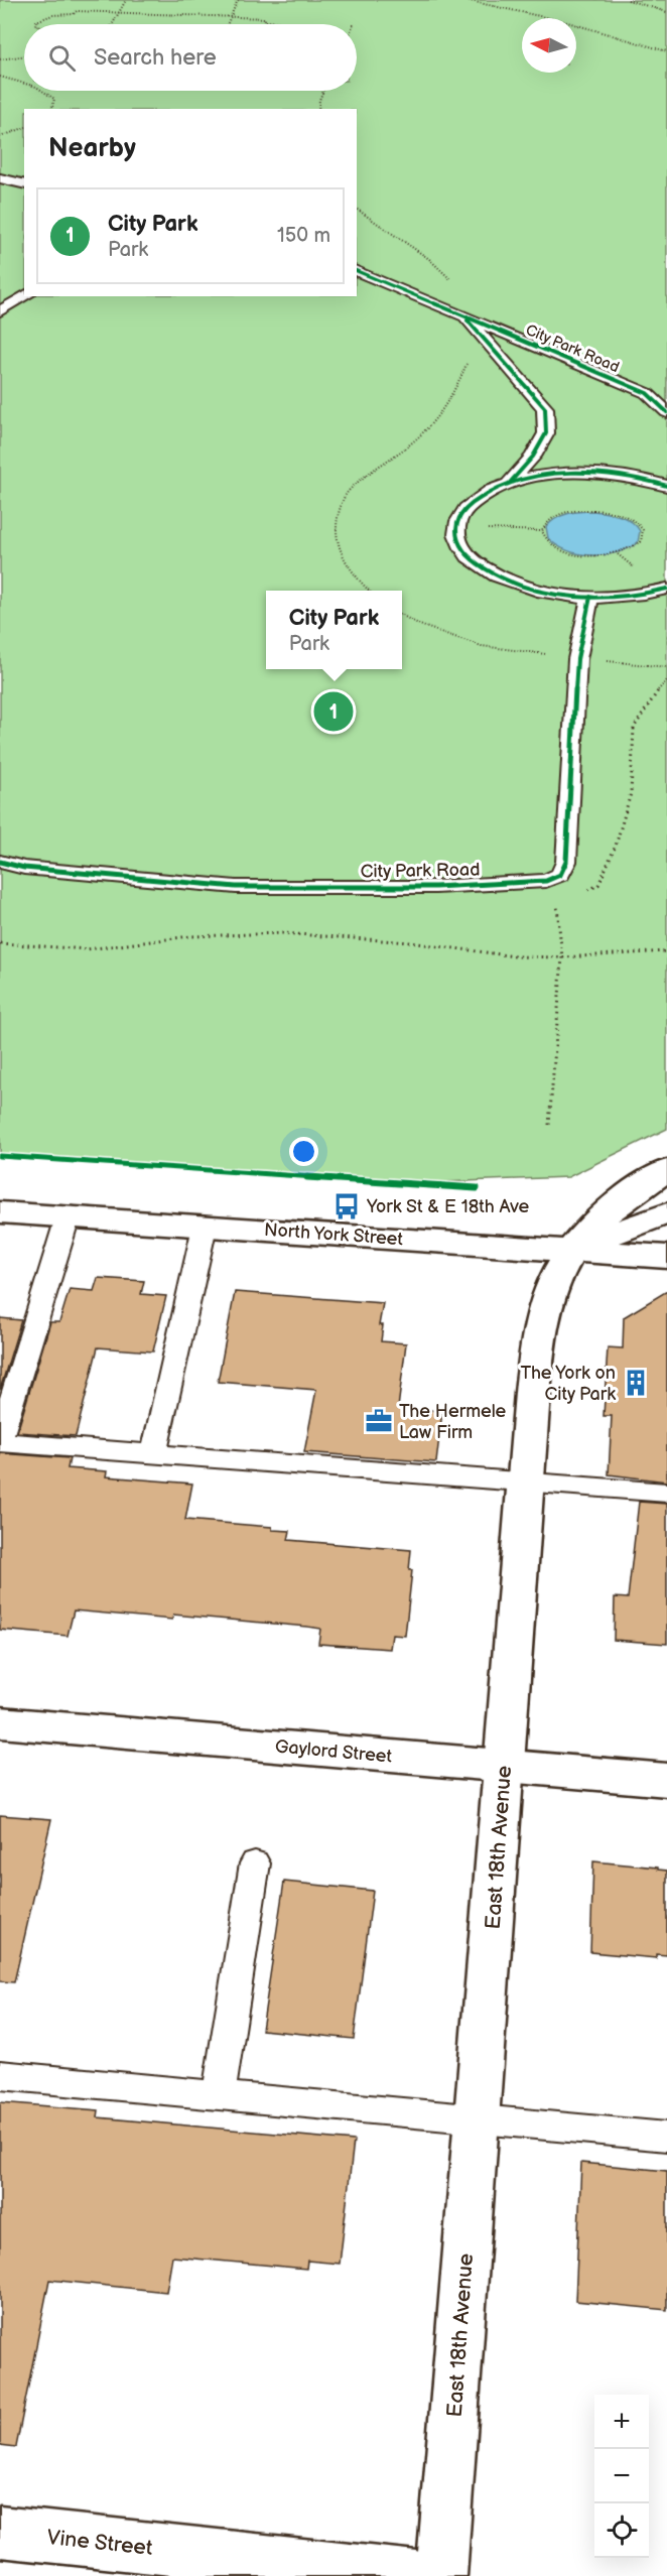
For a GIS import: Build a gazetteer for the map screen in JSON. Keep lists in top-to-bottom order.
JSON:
{
  "streets": {
    "main road": [
      "North York Street",
      "Gaylord Street",
      "East 18th Avenue",
      "Vine Street"
    ],
    "lane": ["City Park Road"]
  },
  "crossings": [
    ["North York Street", "East 18th Avenue"],
    ["Gaylord Street", "East 18th Avenue"]
  ],
  "places": {
    "bus stop": ["York St & E 18th Ave"],
    "building": ["The York on City Park"],
    "office": ["The Hermele Law Firm"]
  },
  "north": "left",
  "page": {
    "search": "Search here",
    "heading": "Nearby",
    "list": [
      {
        "mark": "1",
        "name": "City Park",
        "note": "Park",
        "value": "150 m"
      }
    ],
    "popup": ["City Park", "Park"],
    "pins": "1",
    "map_buttons": ["+", "−"]
  }
}
